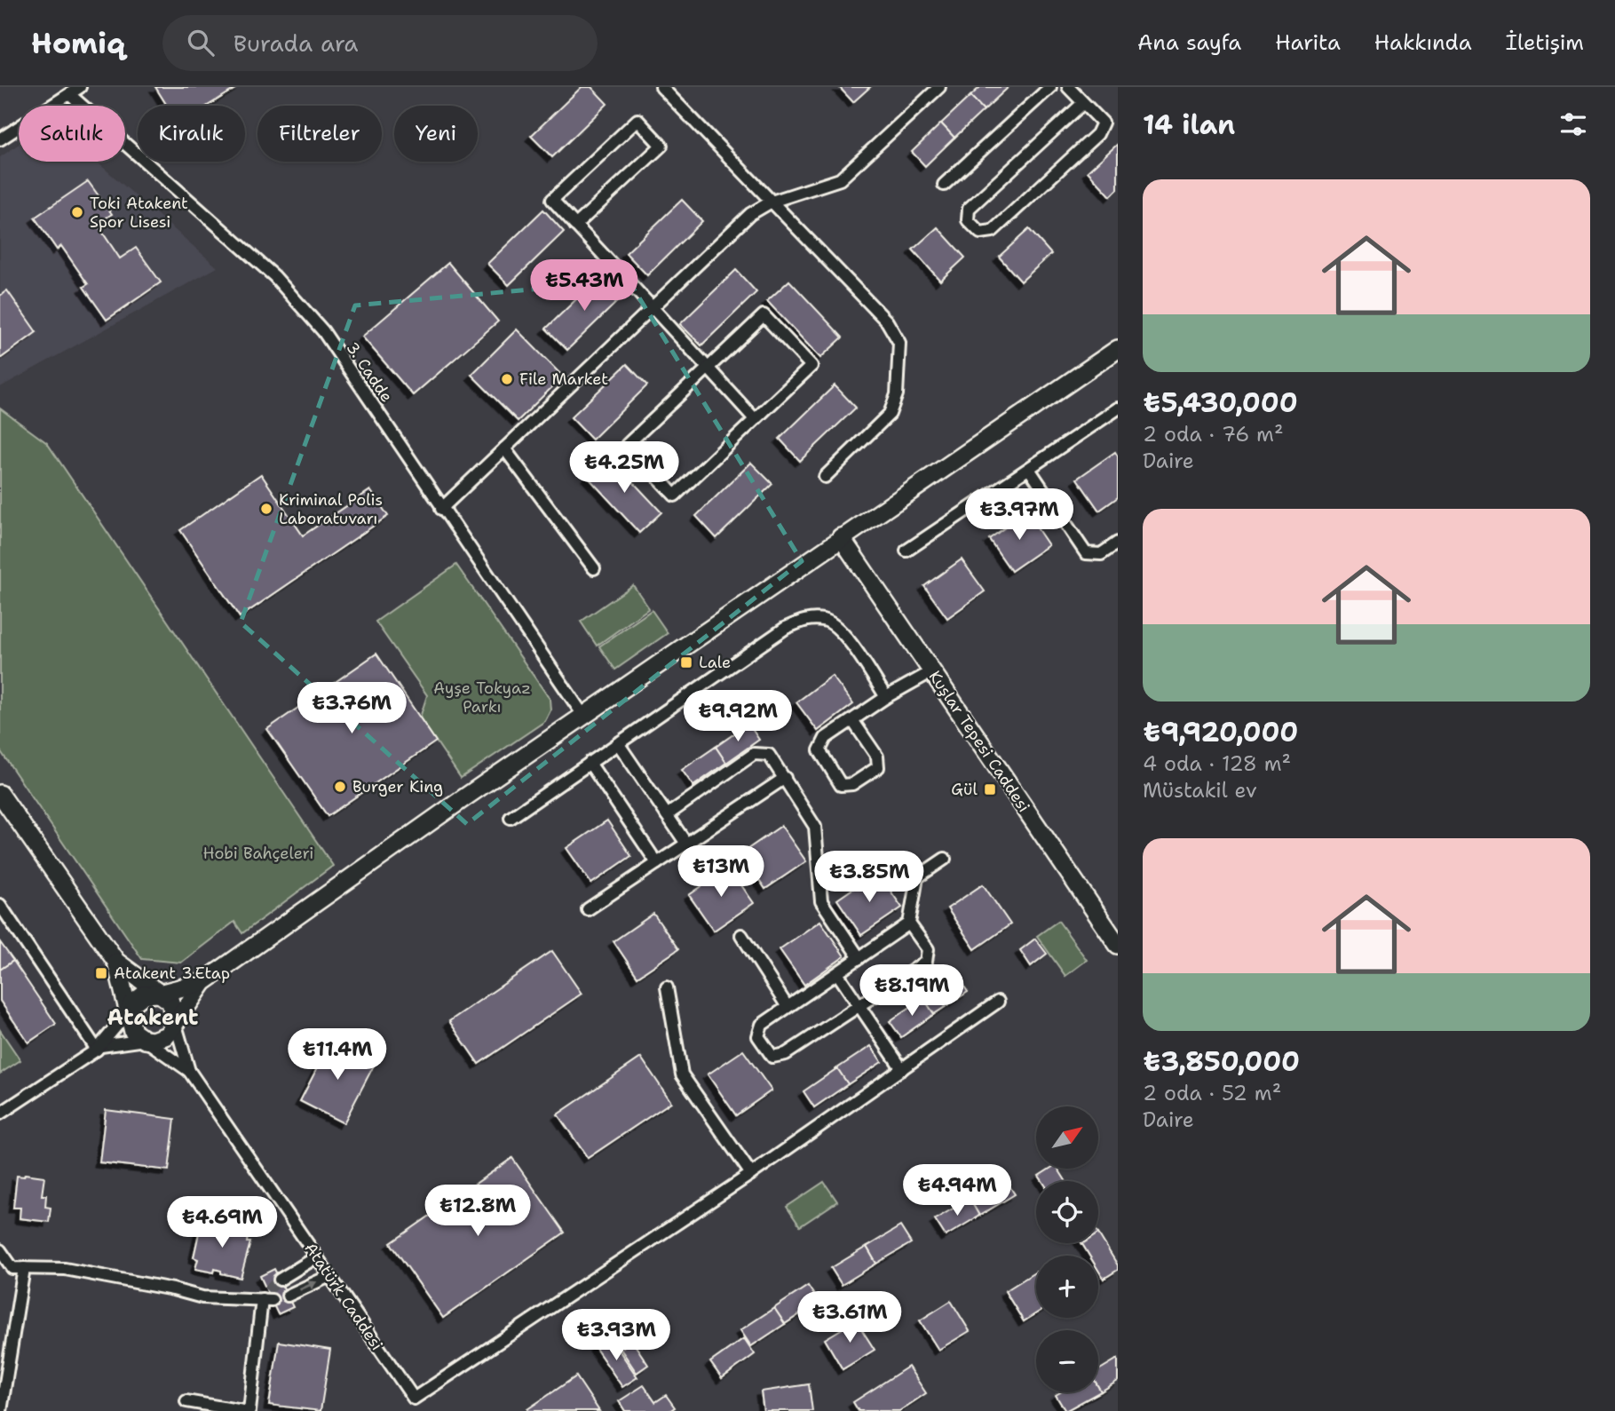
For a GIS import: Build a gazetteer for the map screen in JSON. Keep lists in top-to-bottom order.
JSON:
{
  "streets": {
    "street": ["3. Cadde", "Kuşlar Tepesi Caddesi", "Atatürk Caddesi"]
  },
  "districts": ["Atakent"],
  "parks": ["Ayşe Tokyaz Parkı", "Hobi Bahçeleri"],
  "places": {
    "other": [
      "Toki Atakent Spor Lisesi",
      "File Market",
      "Kriminal Polis Laboratuvarı",
      "Burger King"
    ],
    "transit": ["Lale", "Gül", "Atakent 3.Etap"]
  },
  "north": "top right",
  "page": {
    "header": "Homiq",
    "search": "Burada ara",
    "nav": [
      "Ana sayfa",
      "Harita",
      "Hakkında",
      "İletişim"
    ],
    "heading": "14 ilan",
    "chip": [
      "Satılık",
      "Kiralık",
      "Filtreler",
      "Yeni"
    ],
    "list": [
      {
        "name": "₺5,430,000",
        "note": "2 oda · 76 m² · Daire"
      },
      {
        "name": "₺9,920,000",
        "note": "4 oda · 128 m² · Müstakil ev"
      },
      {
        "name": "₺3,850,000",
        "note": "2 oda · 52 m² · Daire"
      }
    ],
    "price": [
      "₺5.43M",
      "₺4.25M",
      "₺3.97M",
      "₺3.76M",
      "₺9.92M",
      "₺13M",
      "₺3.85M",
      "₺8.19M",
      "₺11.4M",
      "₺4.94M",
      "₺12.8M",
      "₺4.69M",
      "₺3.61M",
      "₺3.93M"
    ],
    "map_buttons": ["+", "−"]
  }
}
